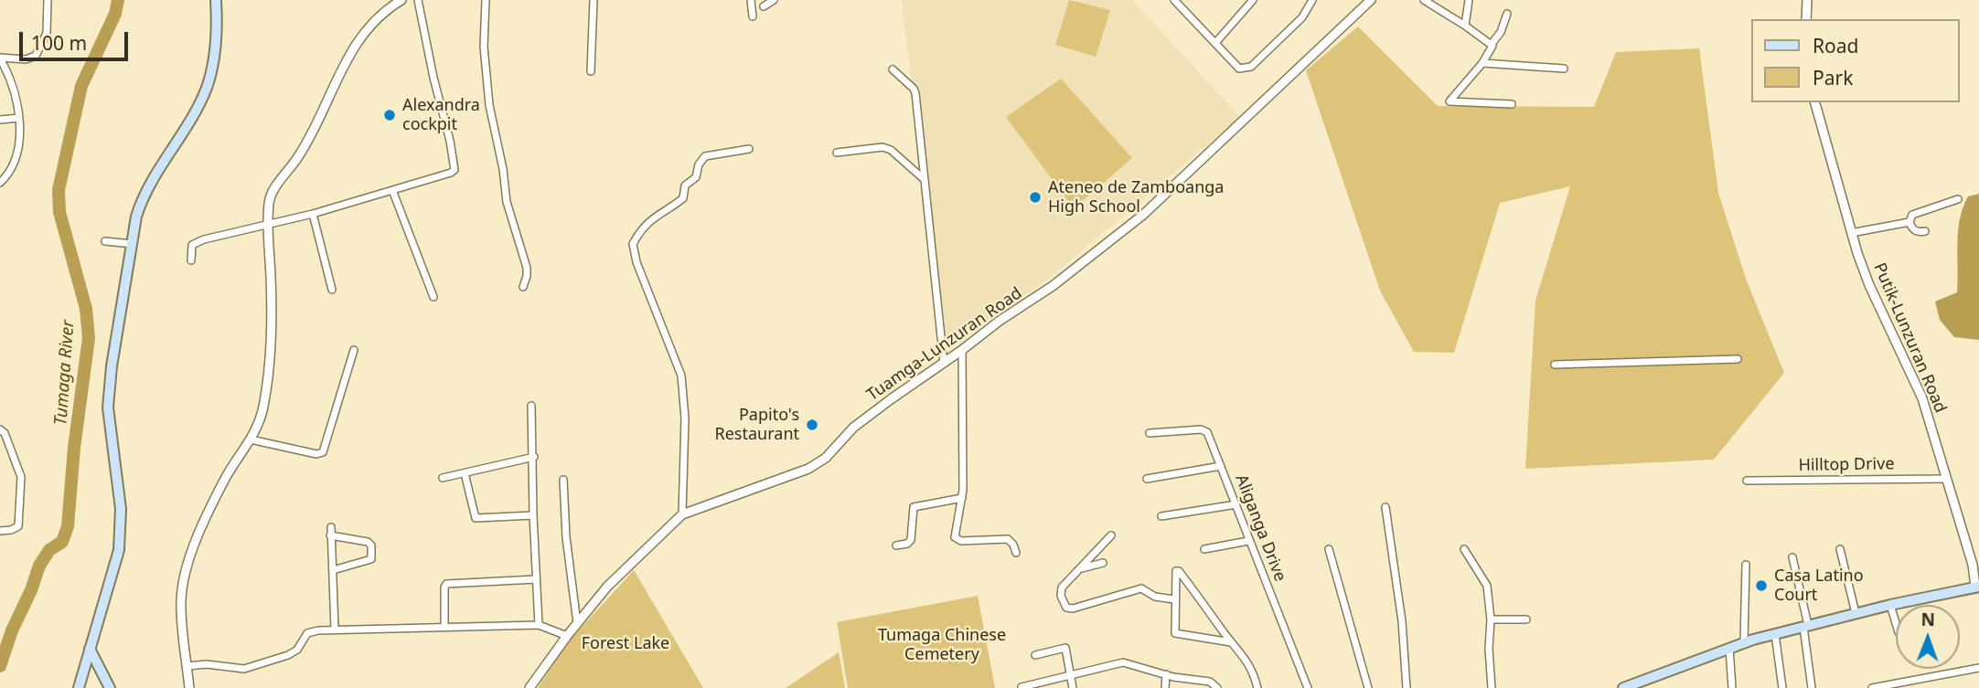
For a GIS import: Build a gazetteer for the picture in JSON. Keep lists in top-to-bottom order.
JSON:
{
  "streets": {
    "street": [
      "Putik-Lunzuran Road",
      "Tuamga-Lunzuran Road",
      "Hilltop Drive",
      "Aliganga Drive"
    ]
  },
  "crossings": [
    ["Putik-Lunzuran Road", "Hilltop Drive"]
  ],
  "water": ["Tumaga River"],
  "parks": ["Tumaga Chinese Cemetery", "Forest Lake"],
  "places": [
    "Alexandra cockpit",
    "Ateneo de Zamboanga High School",
    "Papito's Restaurant",
    "Casa Latino Court"
  ],
  "legend": ["Road", "Park"],
  "scale_bar": "100 m",
  "north": "top"
}
